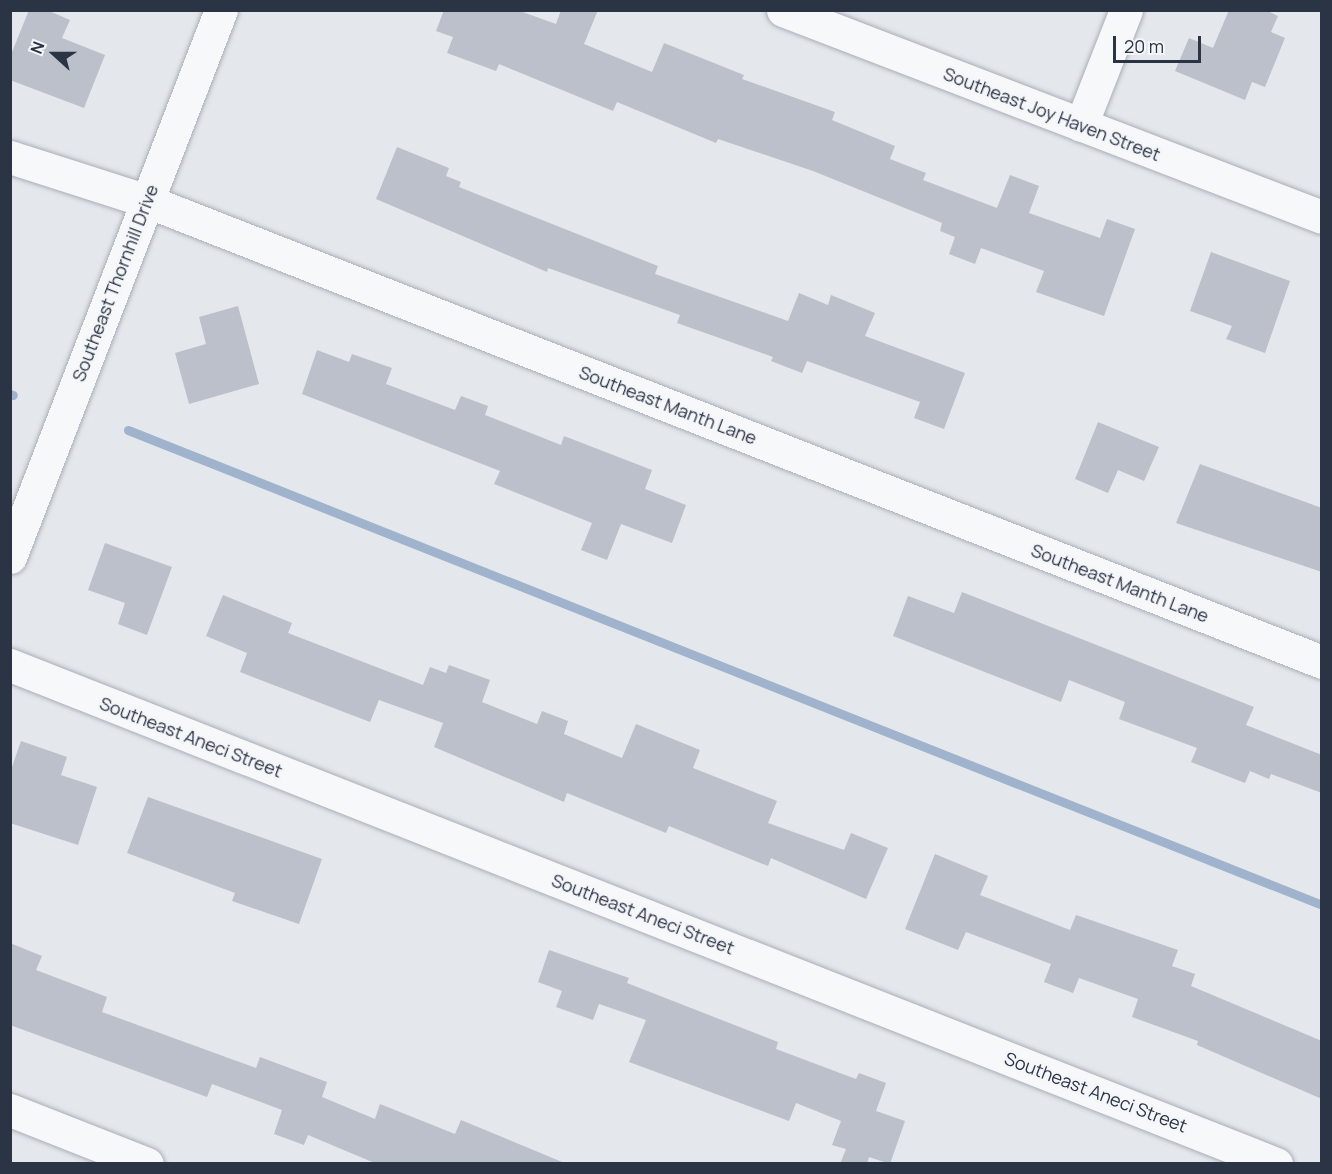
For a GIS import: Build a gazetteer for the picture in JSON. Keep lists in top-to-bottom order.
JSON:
{
  "streets": {
    "street": [
      "Southeast Joy Haven Street",
      "Southeast Thornhill Drive",
      "Southeast Manth Lane",
      "Southeast Aneci Street"
    ]
  },
  "crossings": [
    ["Southeast Thornhill Drive", "Southeast Manth Lane"]
  ],
  "scale_bar": "20 m",
  "north": "left"
}
